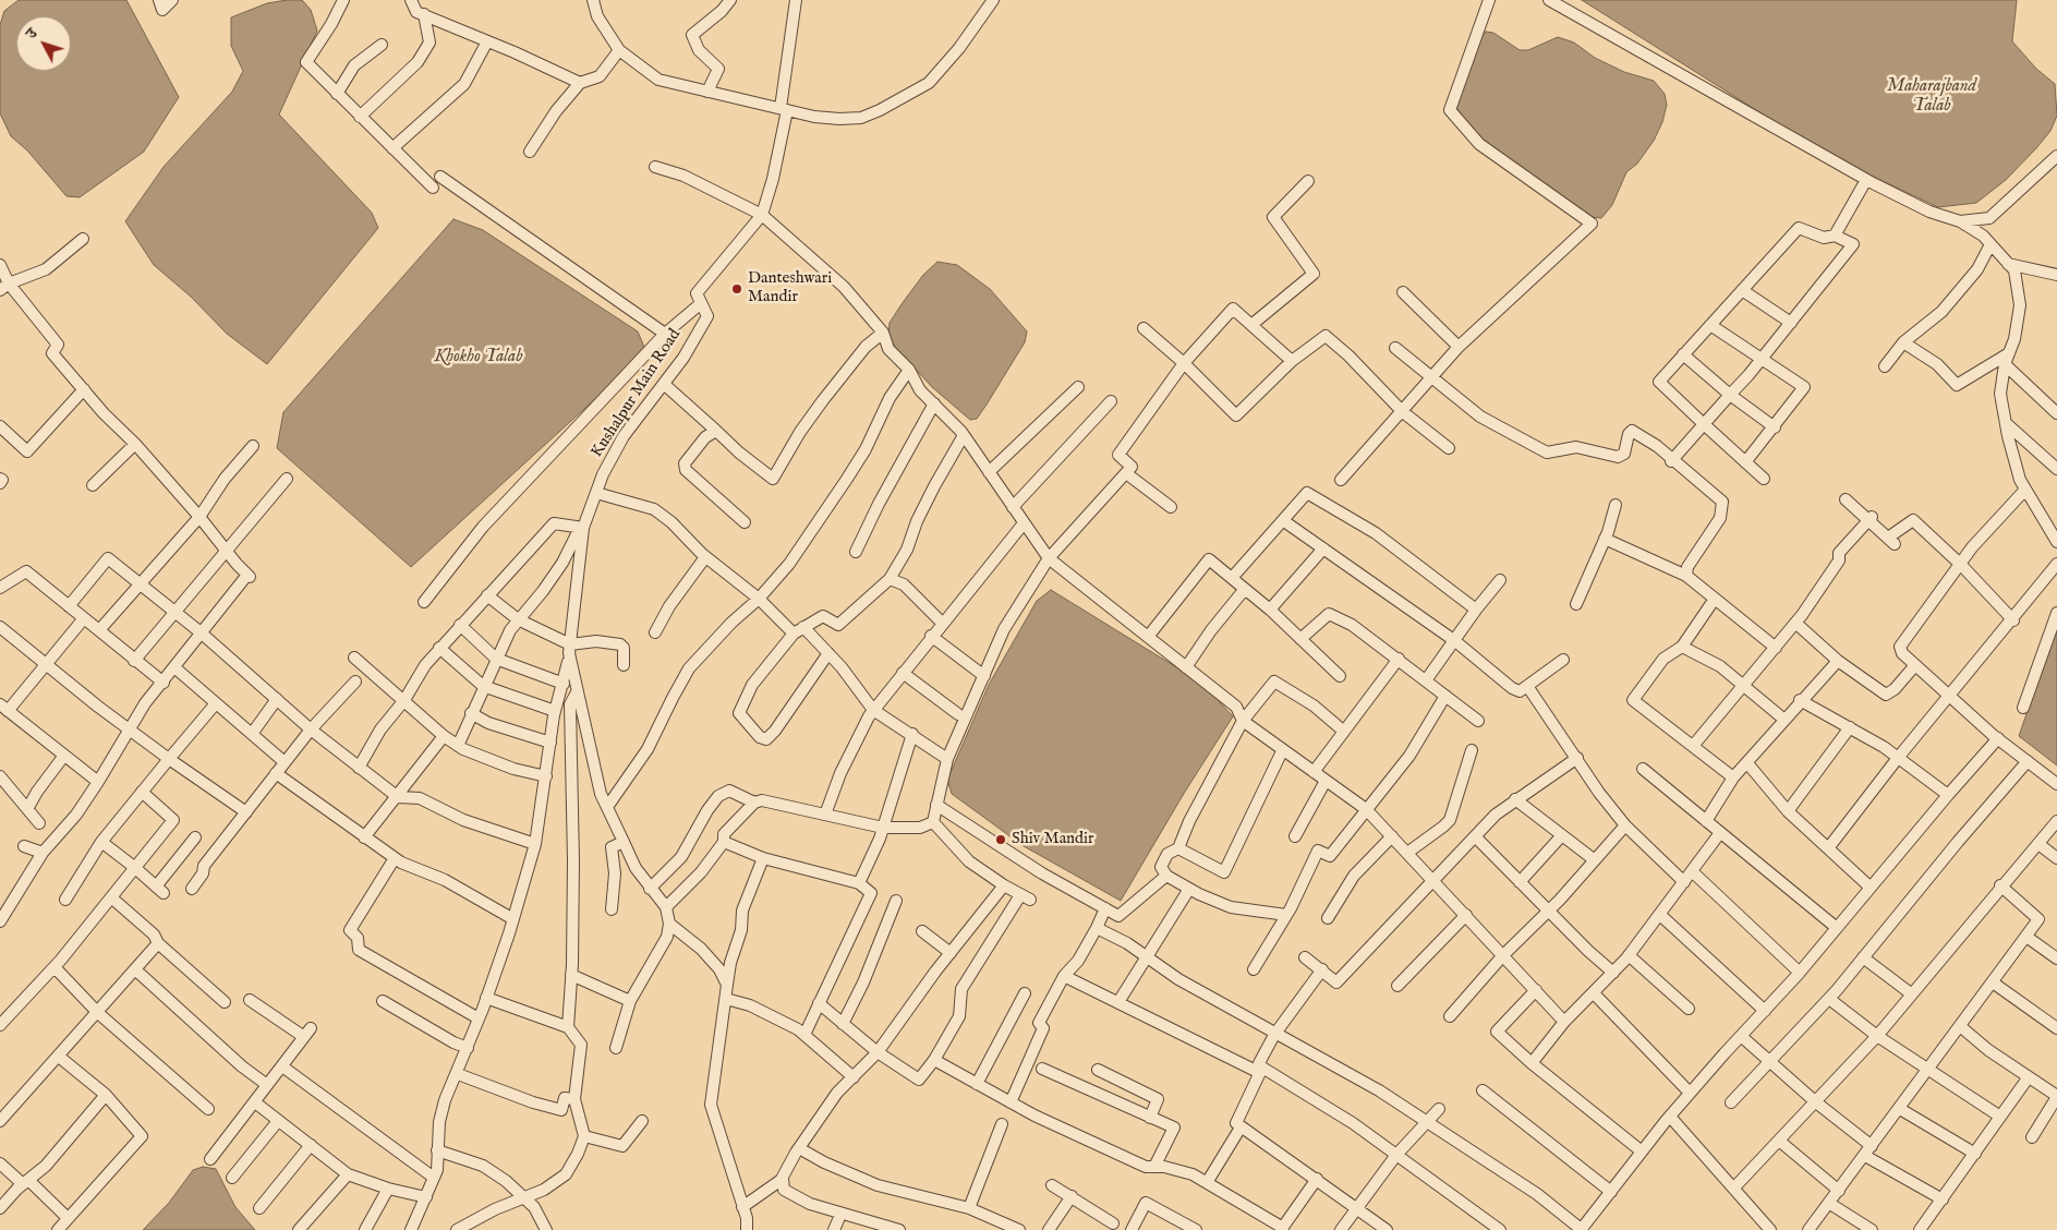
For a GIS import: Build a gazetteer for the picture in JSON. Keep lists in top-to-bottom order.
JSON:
{
  "streets": {
    "street": ["Kushalpur Main Road"]
  },
  "water": ["Maharajband Talab", "Khokho Talab"],
  "places": ["Danteshwari Mandir", "Shiv Mandir"],
  "north": "top left"
}
